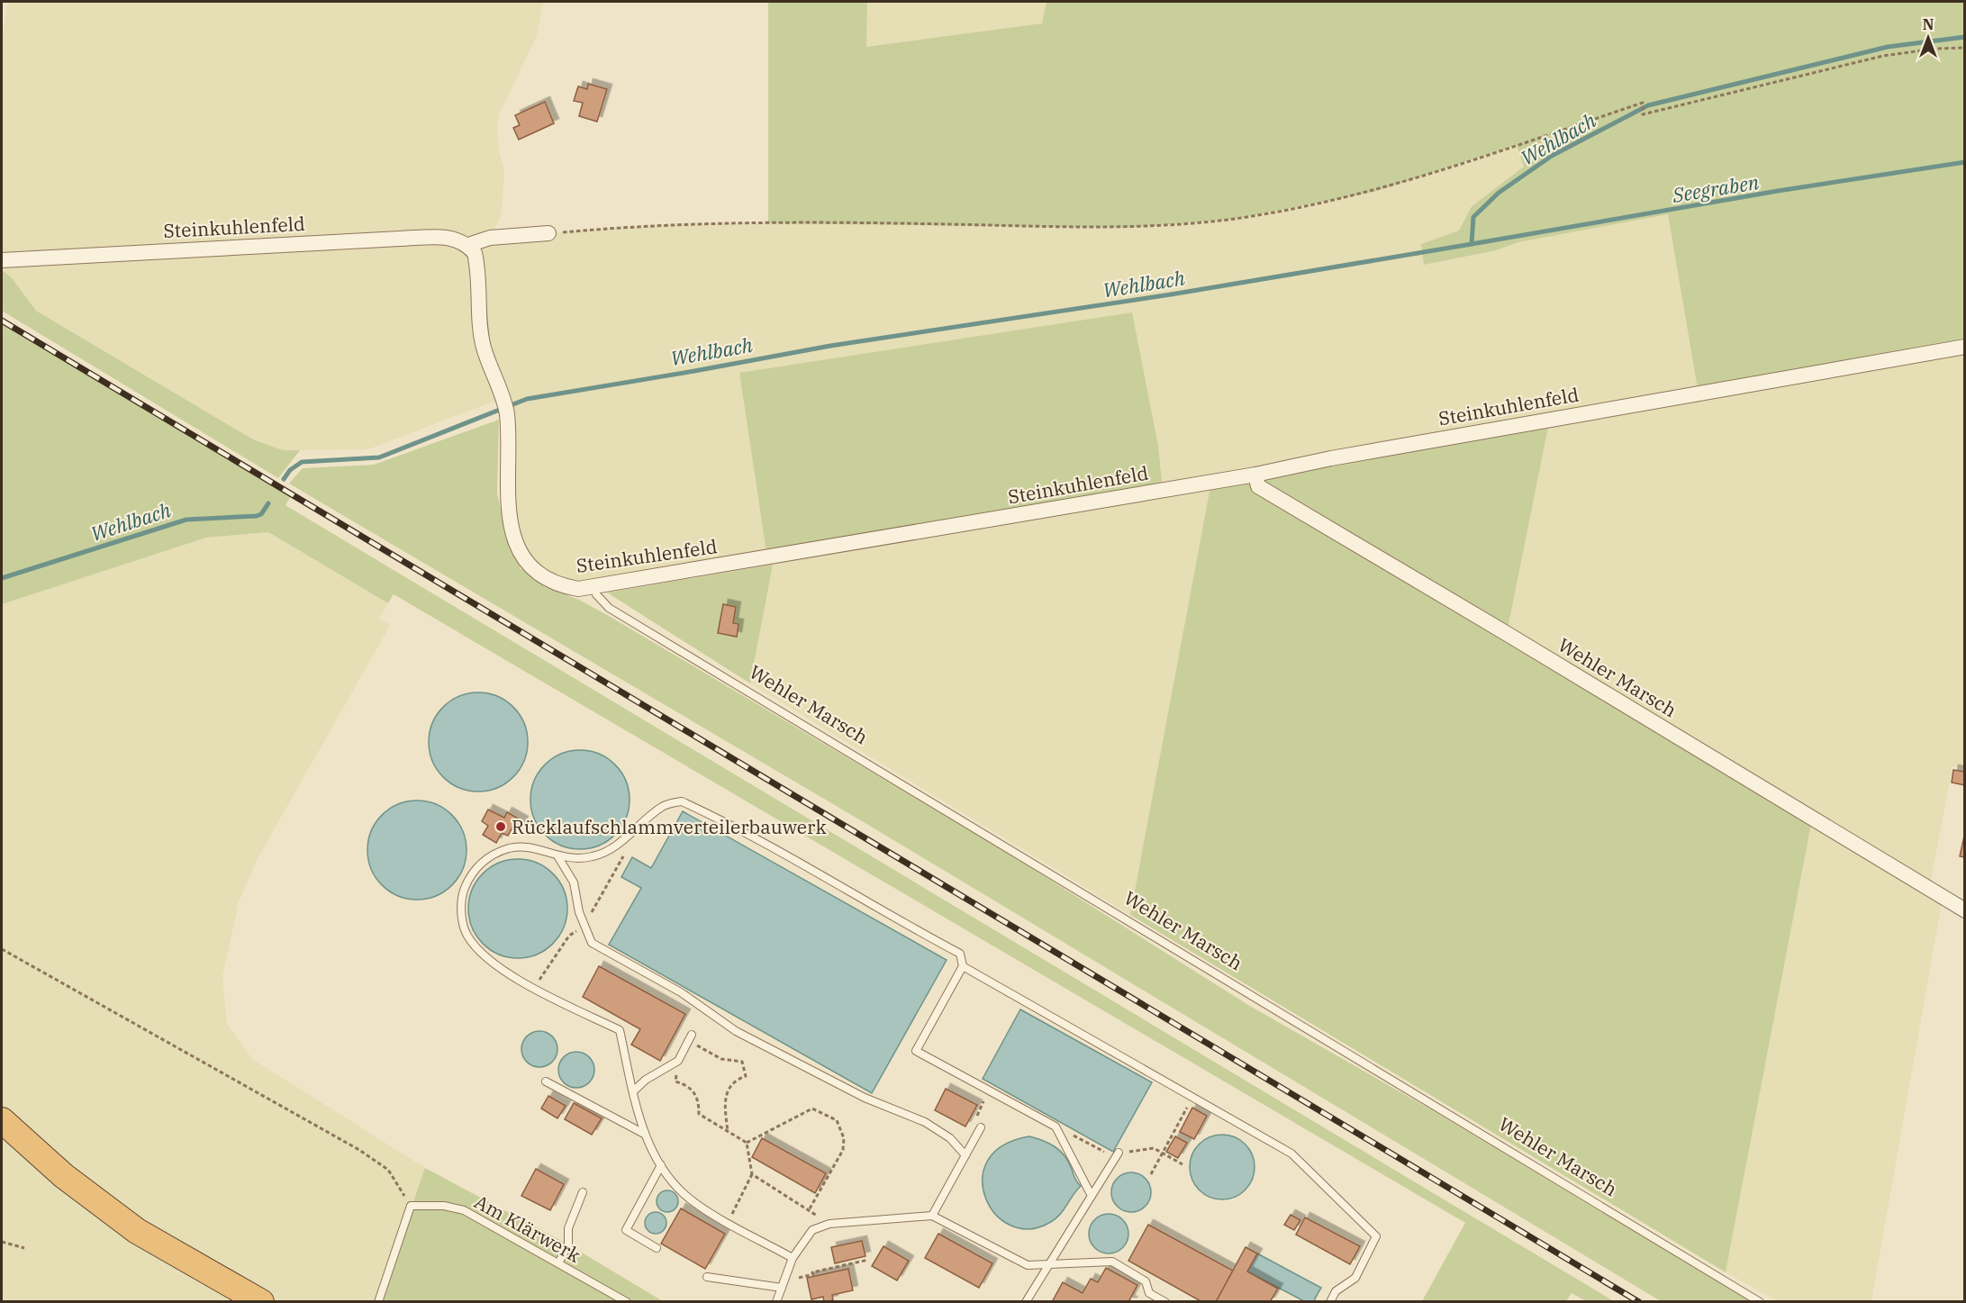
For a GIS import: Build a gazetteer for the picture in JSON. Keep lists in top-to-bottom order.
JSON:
{
  "streets": {
    "street": ["Steinkuhlenfeld", "Wehler Marsch"],
    "lane": ["Am Klärwerk"]
  },
  "crossings": [
    ["Steinkuhlenfeld", "Wehler Marsch"]
  ],
  "water": ["Wehlbach", "Seegraben"],
  "places": ["Rücklaufschlammverteilerbauwerk"],
  "north": "top"
}
